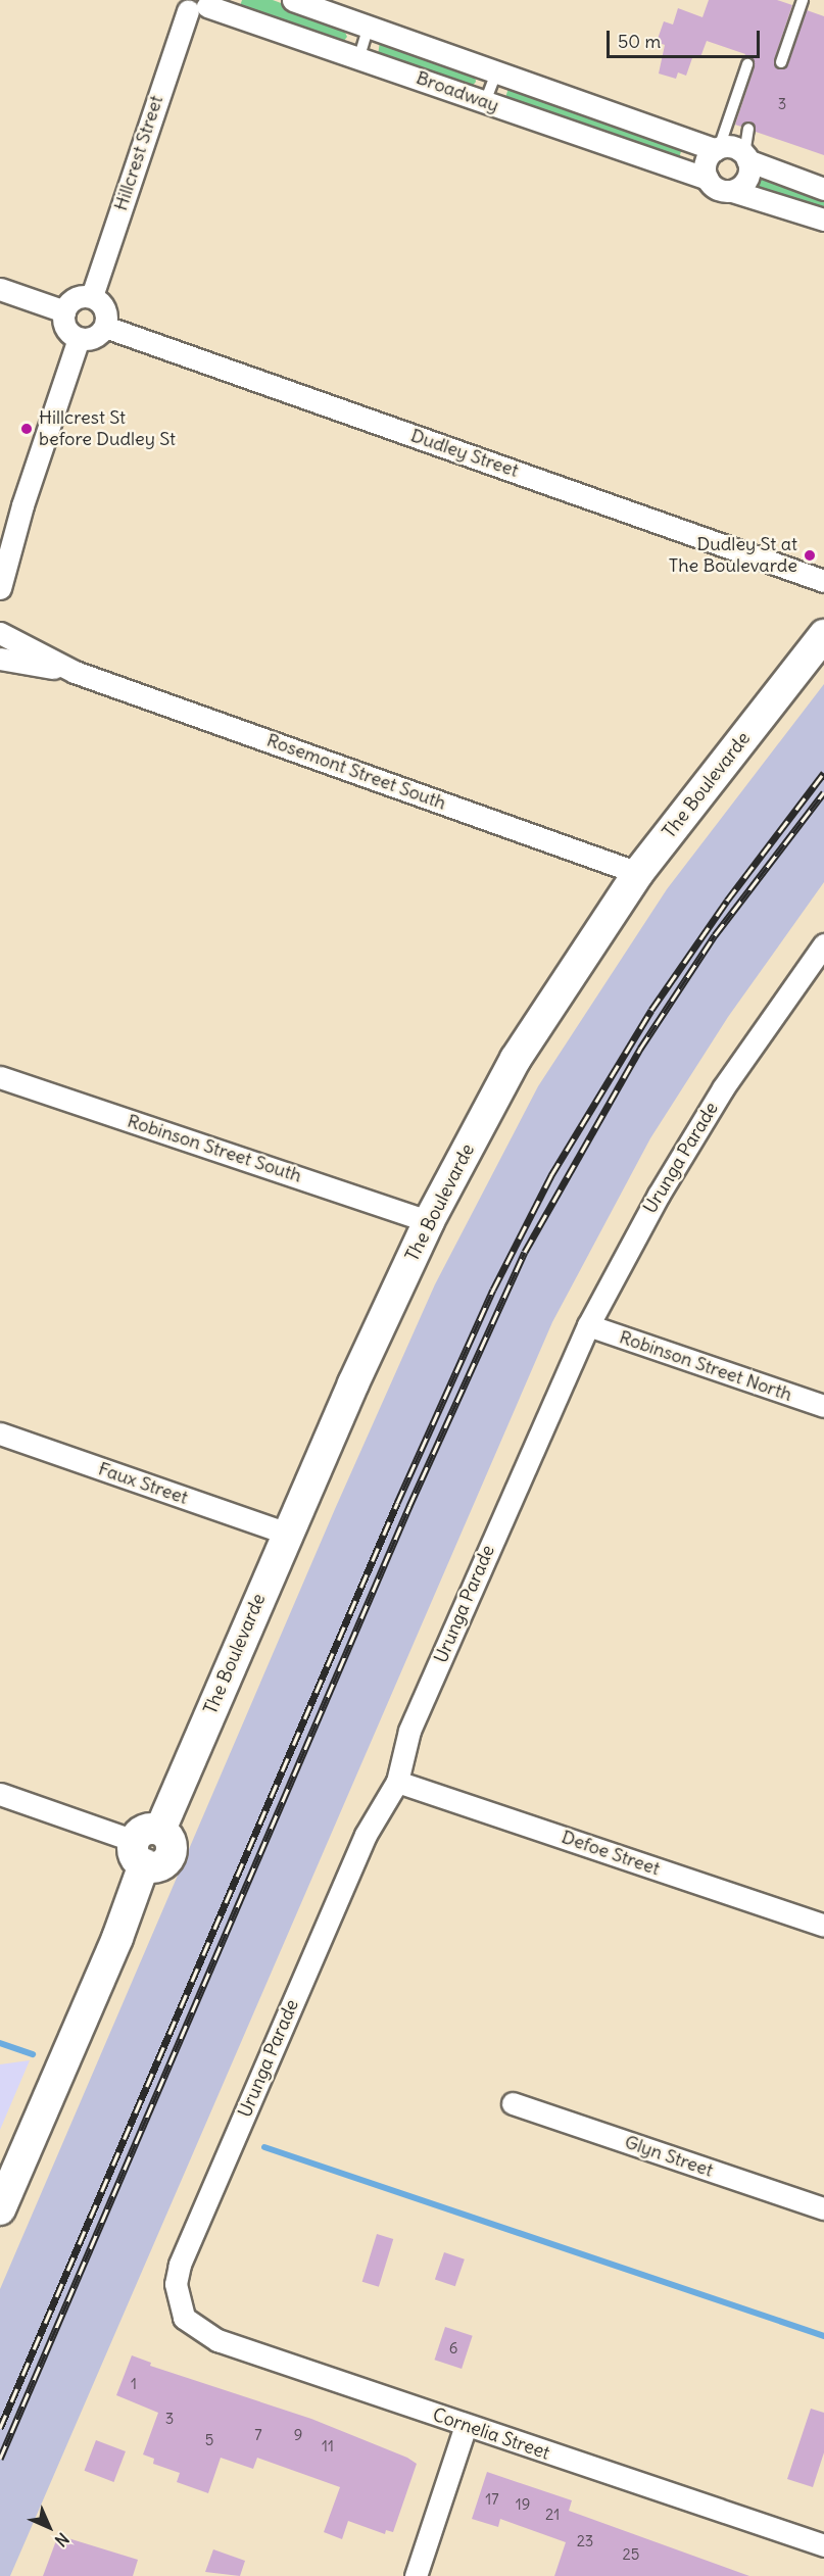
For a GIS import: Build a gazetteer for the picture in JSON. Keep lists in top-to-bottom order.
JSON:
{
  "streets": {
    "street": [
      "Broadway",
      "Hillcrest Street",
      "Dudley Street",
      "Rosemont Street South",
      "The Boulevarde",
      "Robinson Street South",
      "Urunga Parade",
      "Robinson Street North",
      "Faux Street",
      "Defoe Street",
      "Glyn Street",
      "Cornelia Street"
    ]
  },
  "crossings": [
    ["Broadway", "Hillcrest Street"],
    ["Hillcrest Street", "Dudley Street"],
    ["Rosemont Street South", "The Boulevarde"],
    ["The Boulevarde", "Robinson Street South"],
    ["The Boulevarde", "Faux Street"],
    ["Urunga Parade", "Robinson Street North"],
    ["Urunga Parade", "Defoe Street"],
    ["Urunga Parade", "Cornelia Street"]
  ],
  "places": ["Hillcrest St before Dudley St", "Dudley St at The Boulevarde"],
  "house_numbers": [
    "3",
    "6",
    "1",
    "3",
    "7",
    "9",
    "5",
    "11",
    "17",
    "19",
    "21",
    "23",
    "25"
  ],
  "scale_bar": "50 m",
  "north": "bottom right"
}
